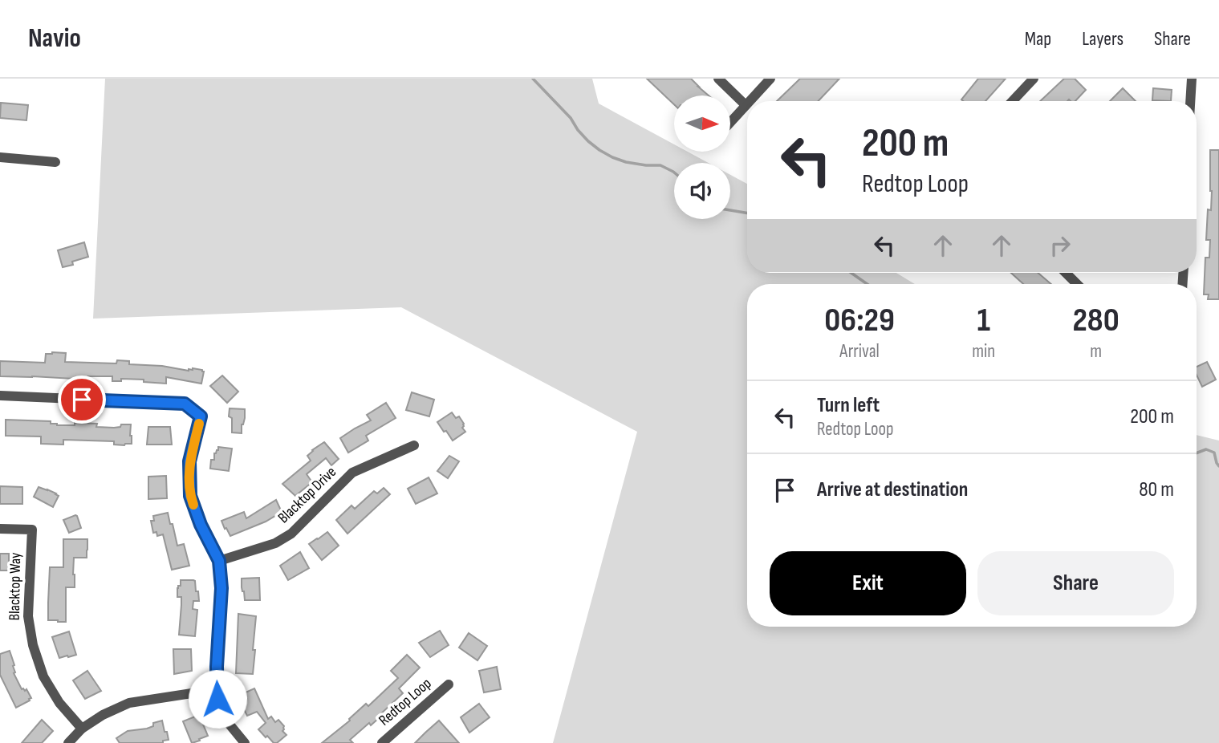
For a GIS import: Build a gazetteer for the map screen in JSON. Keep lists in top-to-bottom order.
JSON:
{
  "streets": {
    "street": ["Blacktop Drive", "Blacktop Way", "Redtop Loop"]
  },
  "north": "right",
  "page": {
    "header": "Navio",
    "nav": ["Map", "Layers", "Share"],
    "turn": ["200 m", "Redtop Loop"],
    "eta": [
      "06:29",
      "Arrival",
      "1",
      "min",
      "280",
      "m"
    ],
    "list": [
      {
        "name": "Turn left",
        "note": "Redtop Loop",
        "value": "200 m"
      },
      {
        "name": "Arrive at destination",
        "value": "80 m"
      }
    ],
    "buttons": ["Exit", "Share"]
  }
}
